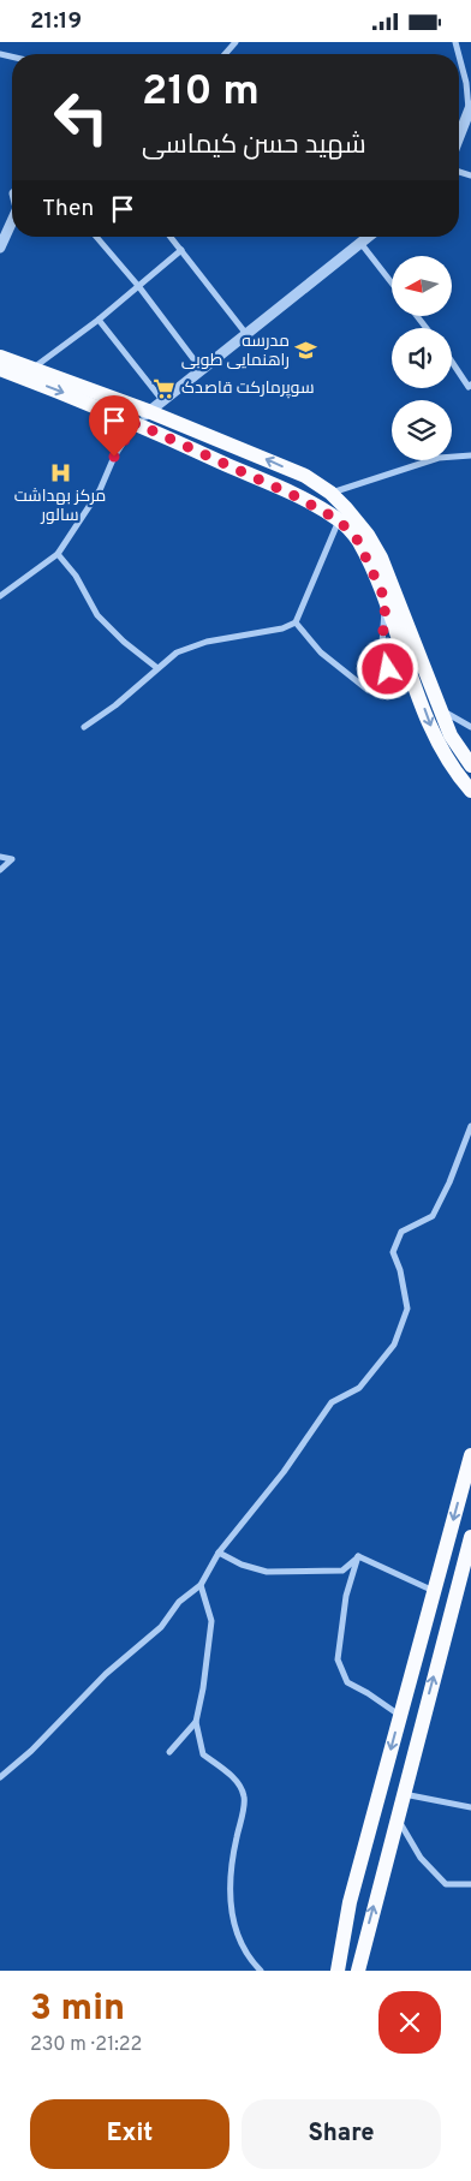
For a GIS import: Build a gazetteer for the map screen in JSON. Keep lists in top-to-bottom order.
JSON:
{
  "places": {
    "school or university": ["مدرسه راهنمایی طوبی"],
    "supermarket": ["سوپرمارکت قاصدک"],
    "hospital": ["مرکز بهداشت سالور"]
  },
  "north": "left",
  "page": {
    "status": "21:19",
    "turn": ["210 m", "شهید حسن کیماسی"],
    "then": "Then",
    "heading": ["3 min", "230 m · 21:22"],
    "buttons": ["Exit", "Share"]
  }
}
